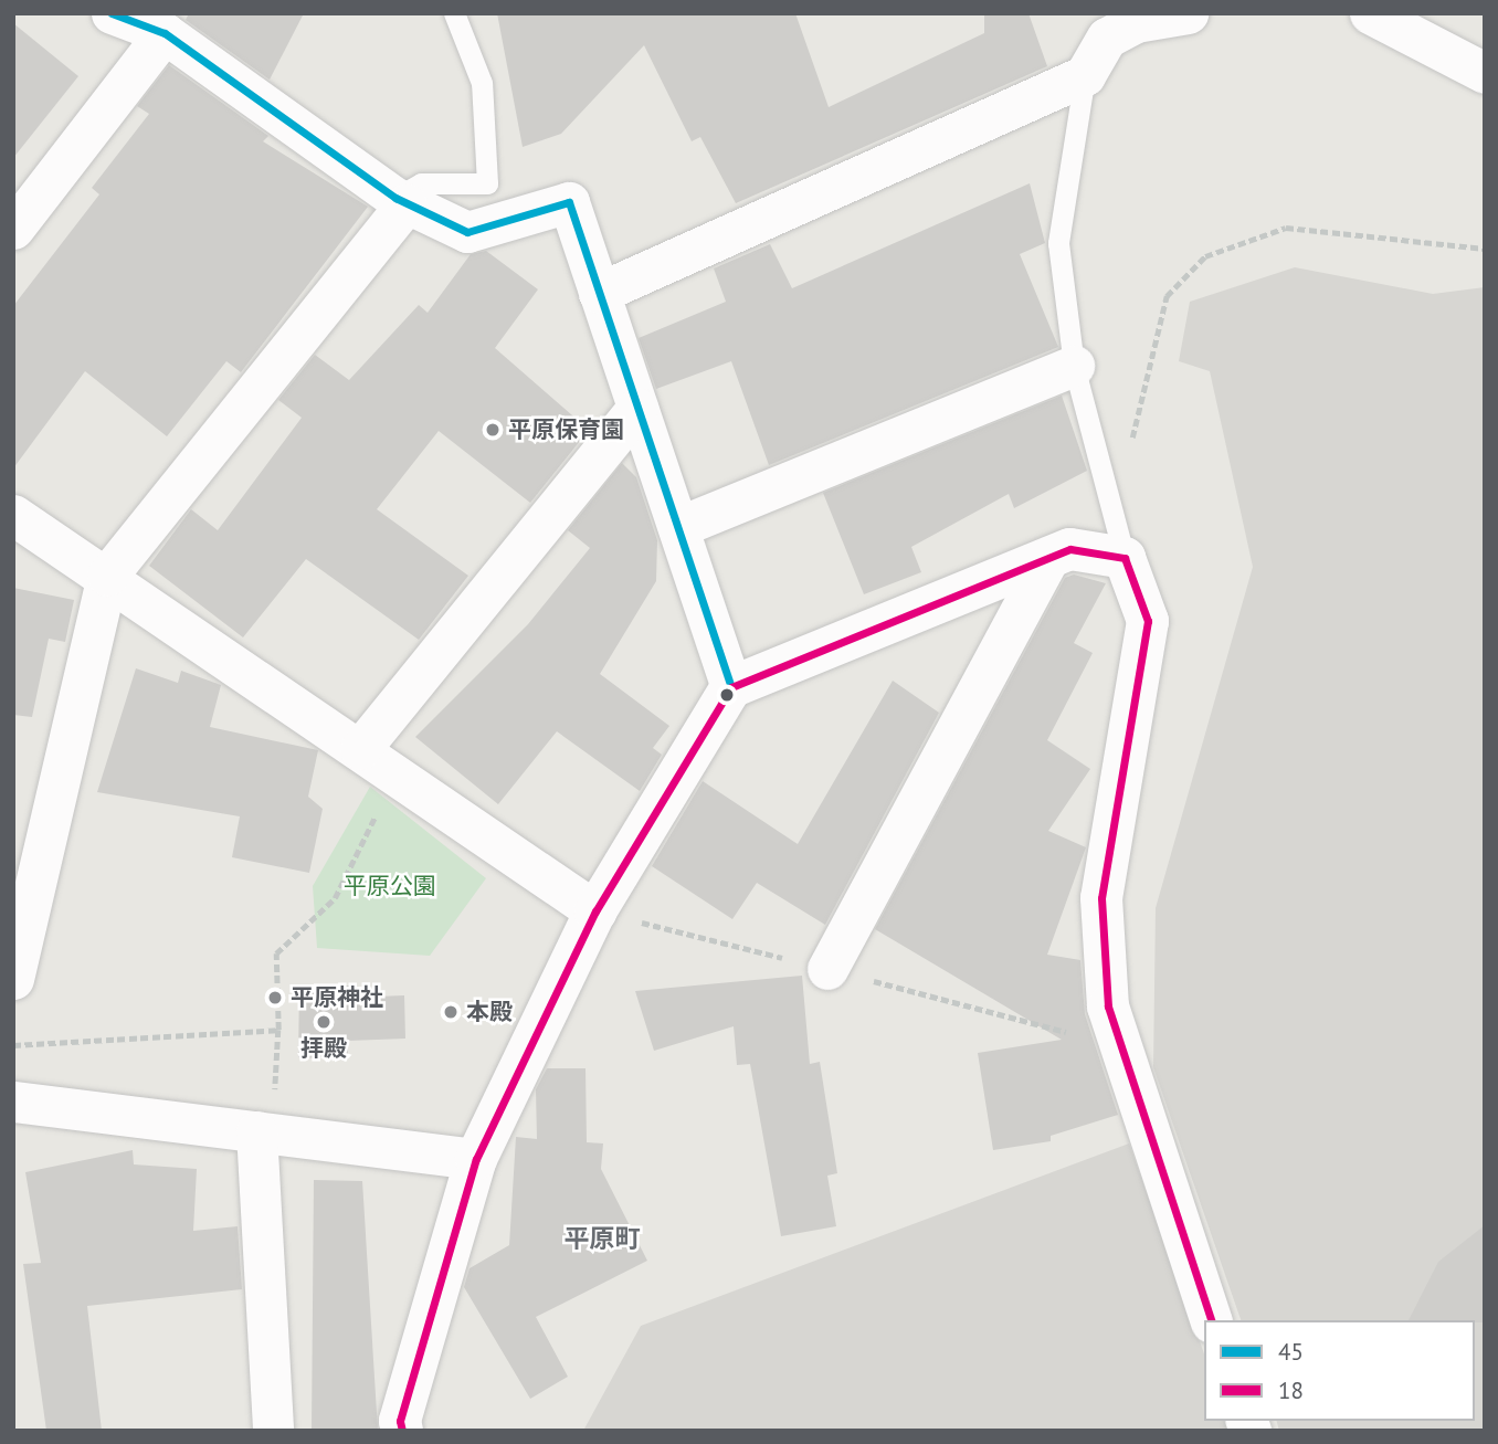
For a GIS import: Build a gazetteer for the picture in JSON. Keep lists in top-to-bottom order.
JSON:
{
  "districts": ["平原町"],
  "parks": ["平原公園"],
  "places": [
    "平原保育園",
    "平原神社",
    "本殿",
    "拝殿"
  ],
  "lines": ["transit line 45", "transit line 18"],
  "legend": ["45", "18"]
}
